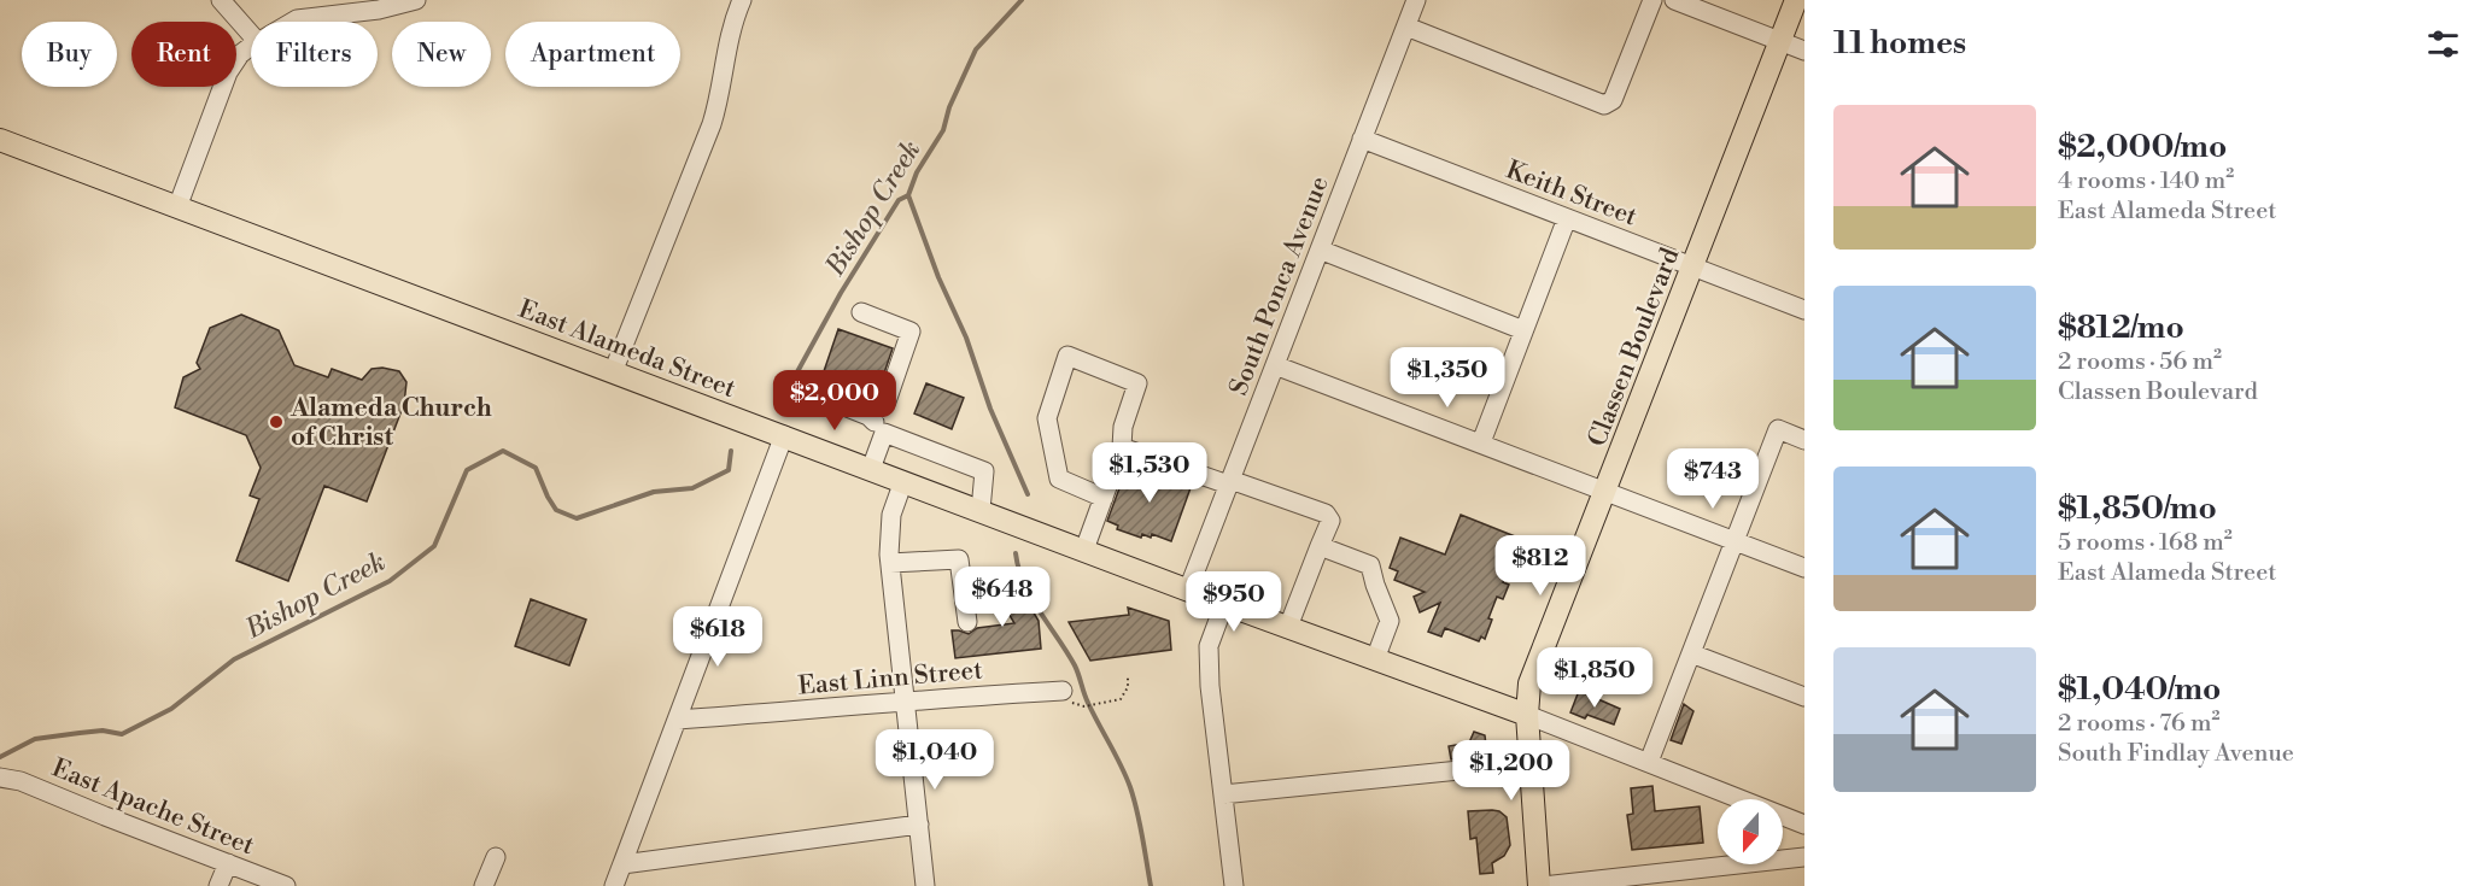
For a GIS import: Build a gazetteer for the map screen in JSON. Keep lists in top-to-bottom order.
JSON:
{
  "streets": {
    "main road": ["Classen Boulevard", "East Alameda Street"],
    "street": [
      "Keith Street",
      "South Ponca Avenue",
      "East Linn Street",
      "East Apache Street"
    ]
  },
  "crossings": [
    ["Keith Street", "South Ponca Avenue"],
    ["Keith Street", "Classen Boulevard"],
    ["South Ponca Avenue", "East Alameda Street"],
    ["Classen Boulevard", "East Alameda Street"]
  ],
  "water": ["Bishop Creek"],
  "places": ["Alameda Church of Christ"],
  "north": "bottom",
  "page": {
    "heading": "11 homes",
    "chip": [
      "Buy",
      "Rent",
      "Filters",
      "New",
      "Apartment"
    ],
    "list": [
      {
        "name": "$2,000/mo",
        "note": "4 rooms · 140 m² · East Alameda Street"
      },
      {
        "name": "$812/mo",
        "note": "2 rooms · 56 m² · Classen Boulevard"
      },
      {
        "name": "$1,850/mo",
        "note": "5 rooms · 168 m² · East Alameda Street"
      },
      {
        "name": "$1,040/mo",
        "note": "2 rooms · 76 m² · South Findlay Avenue"
      }
    ],
    "price": [
      "$1,350",
      "$2,000",
      "$1,530",
      "$743",
      "$812",
      "$648",
      "$950",
      "$618",
      "$1,850",
      "$1,040",
      "$1,200"
    ]
  }
}
